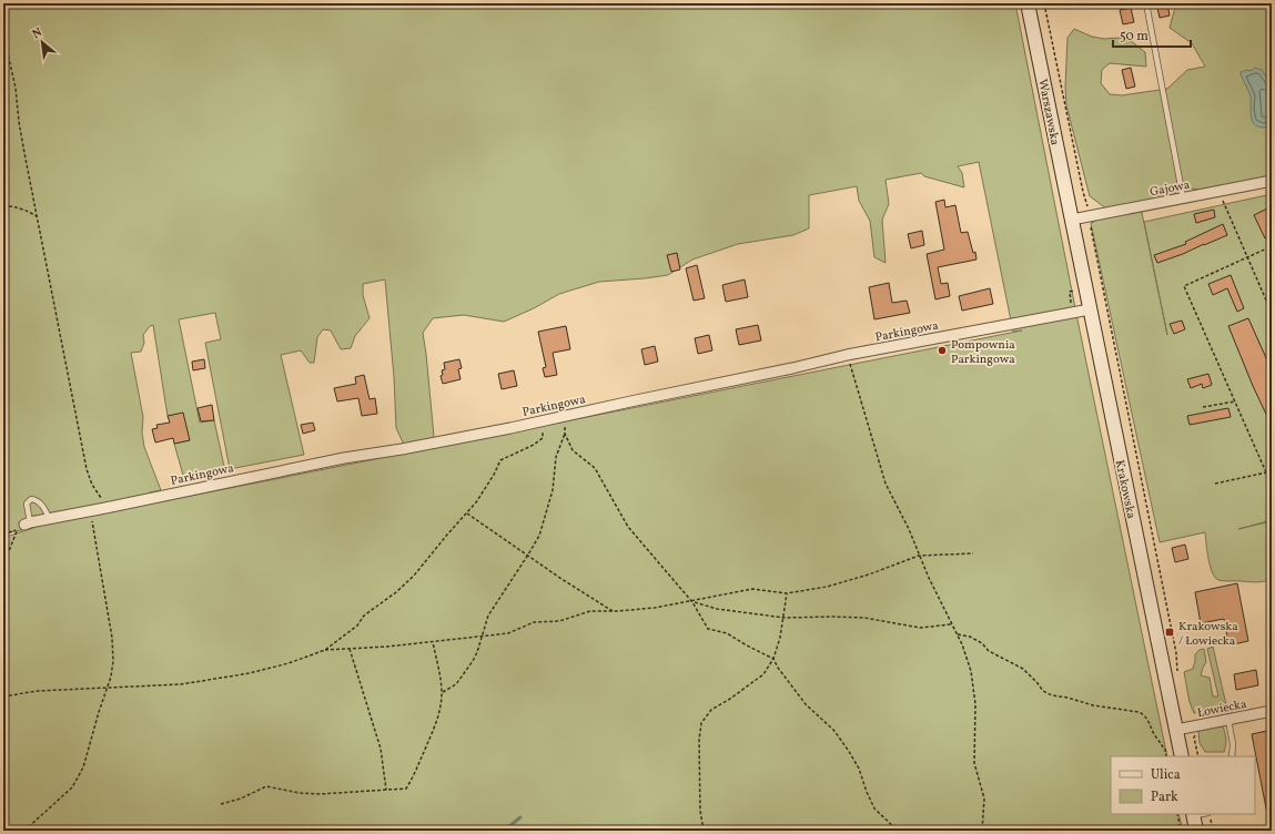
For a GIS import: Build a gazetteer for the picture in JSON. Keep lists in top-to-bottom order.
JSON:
{
  "streets": {
    "street": [
      "Warszawska",
      "Gajowa",
      "Parkingowa",
      "Krakowska",
      "Łowiecka"
    ]
  },
  "crossings": [
    ["Warszawska", "Gajowa"],
    ["Warszawska", "Krakowska"],
    ["Gajowa", "Krakowska"],
    ["Parkingowa", "Krakowska"],
    ["Krakowska", "Łowiecka"]
  ],
  "places": {
    "other": ["Pompownia Parkingowa"],
    "transit": ["Krakowska / Łowiecka"]
  },
  "legend": ["Ulica", "Park"],
  "scale_bar": "50 m",
  "north": "top left"
}
